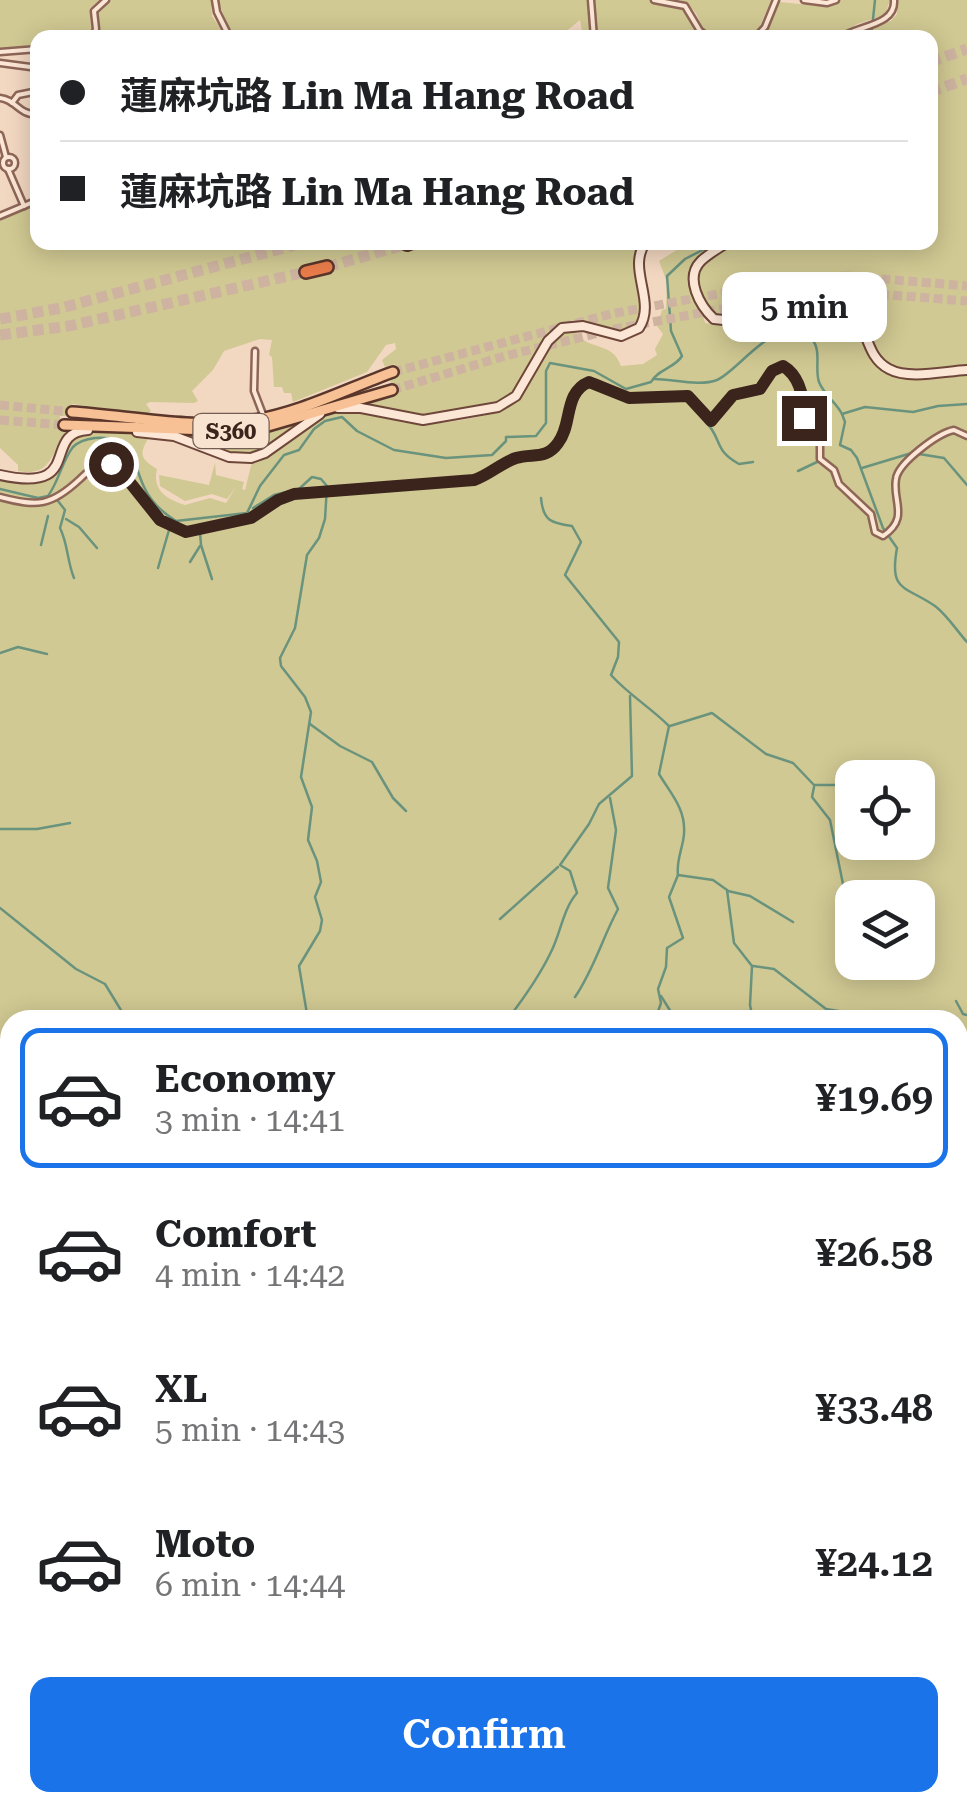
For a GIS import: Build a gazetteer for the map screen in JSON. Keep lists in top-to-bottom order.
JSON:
{
  "streets": {
    "main road": ["S360"]
  },
  "page": {
    "banner": ["蓮麻坑路 Lin Ma Hang Road", "蓮麻坑路 Lin Ma Hang Road"],
    "bubble": "5 min",
    "list": [
      {
        "name": "Economy",
        "note": "3 min · 14:41",
        "value": "¥19.69"
      },
      {
        "name": "Comfort",
        "note": "4 min · 14:42",
        "value": "¥26.58"
      },
      {
        "name": "XL",
        "note": "5 min · 14:43",
        "value": "¥33.48"
      },
      {
        "name": "Moto",
        "note": "6 min · 14:44",
        "value": "¥24.12"
      }
    ],
    "buttons": "Confirm"
  }
}
